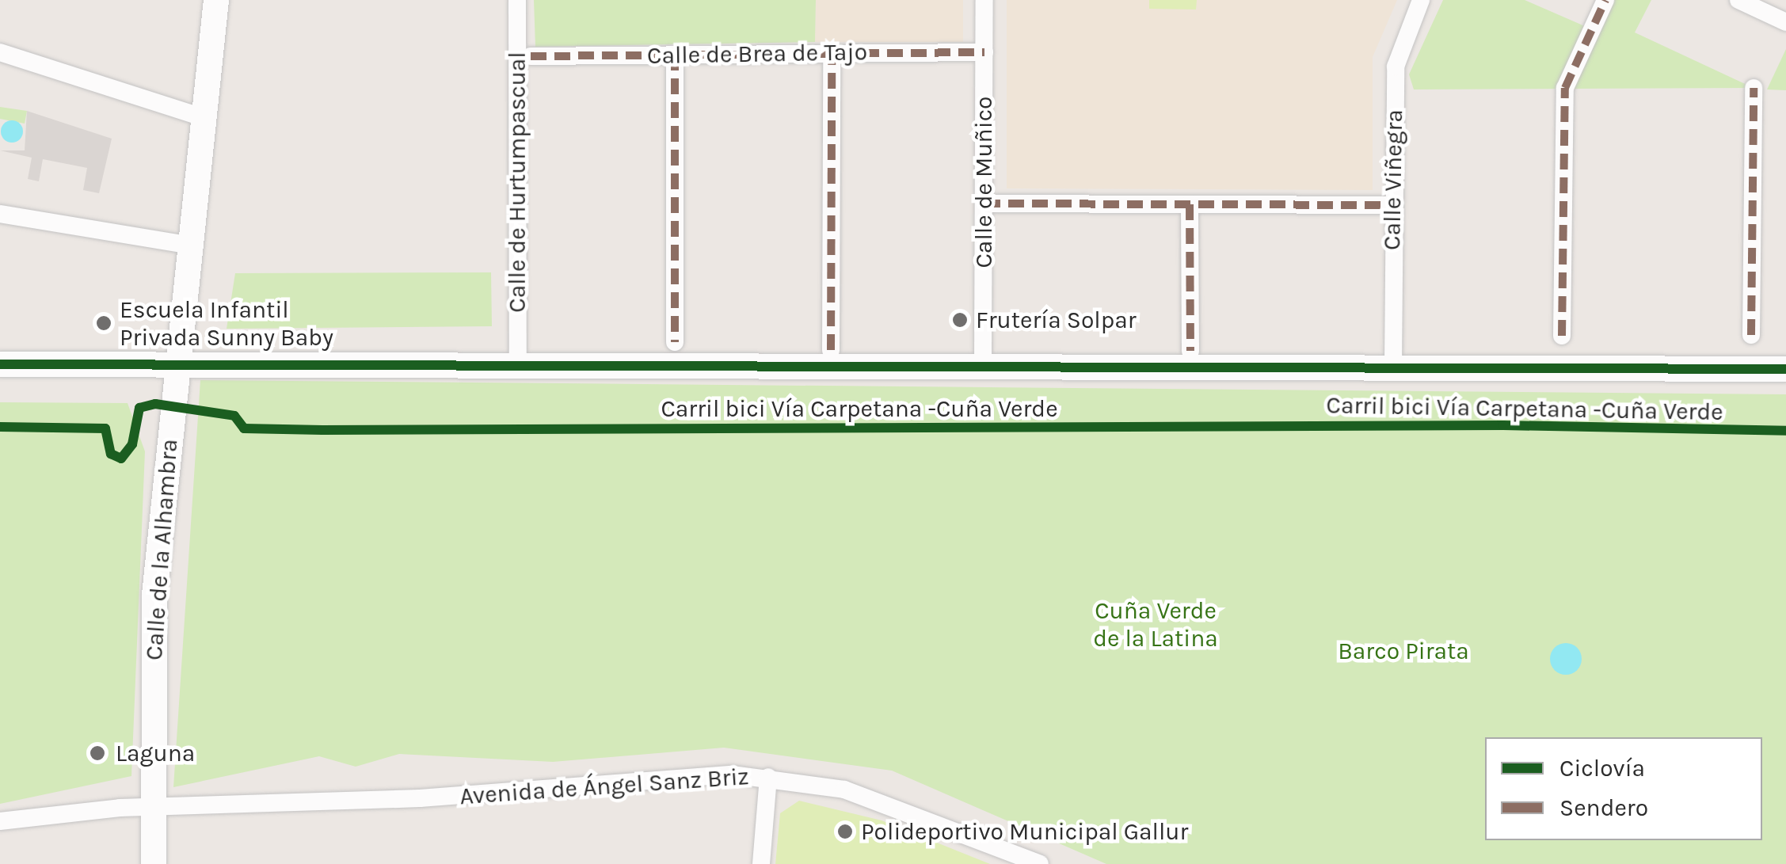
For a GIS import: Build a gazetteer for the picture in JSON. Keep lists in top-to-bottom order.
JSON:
{
  "streets": {
    "street": [
      "Calle de Brea de Tajo",
      "Calle Viñegra",
      "Calle de Hurtumpascual",
      "Calle de Muñico",
      "Calle de la Alhambra",
      "Avenida de Ángel Sanz Briz"
    ],
    "cycle path": ["Carril bici Vía Carpetana -Cuña Verde"]
  },
  "crossings": [
    ["Calle de Brea de Tajo", "Calle de Muñico"],
    ["Calle de la Alhambra", "Avenida de Ángel Sanz Briz"]
  ],
  "parks": ["Cuña Verde de la Latina", "Barco Pirata"],
  "places": [
    "Frutería Solpar",
    "Escuela Infantil Privada Sunny Baby",
    "Laguna",
    "Polideportivo Municipal Gallur"
  ],
  "legend": ["Ciclovía", "Sendero"]
}
